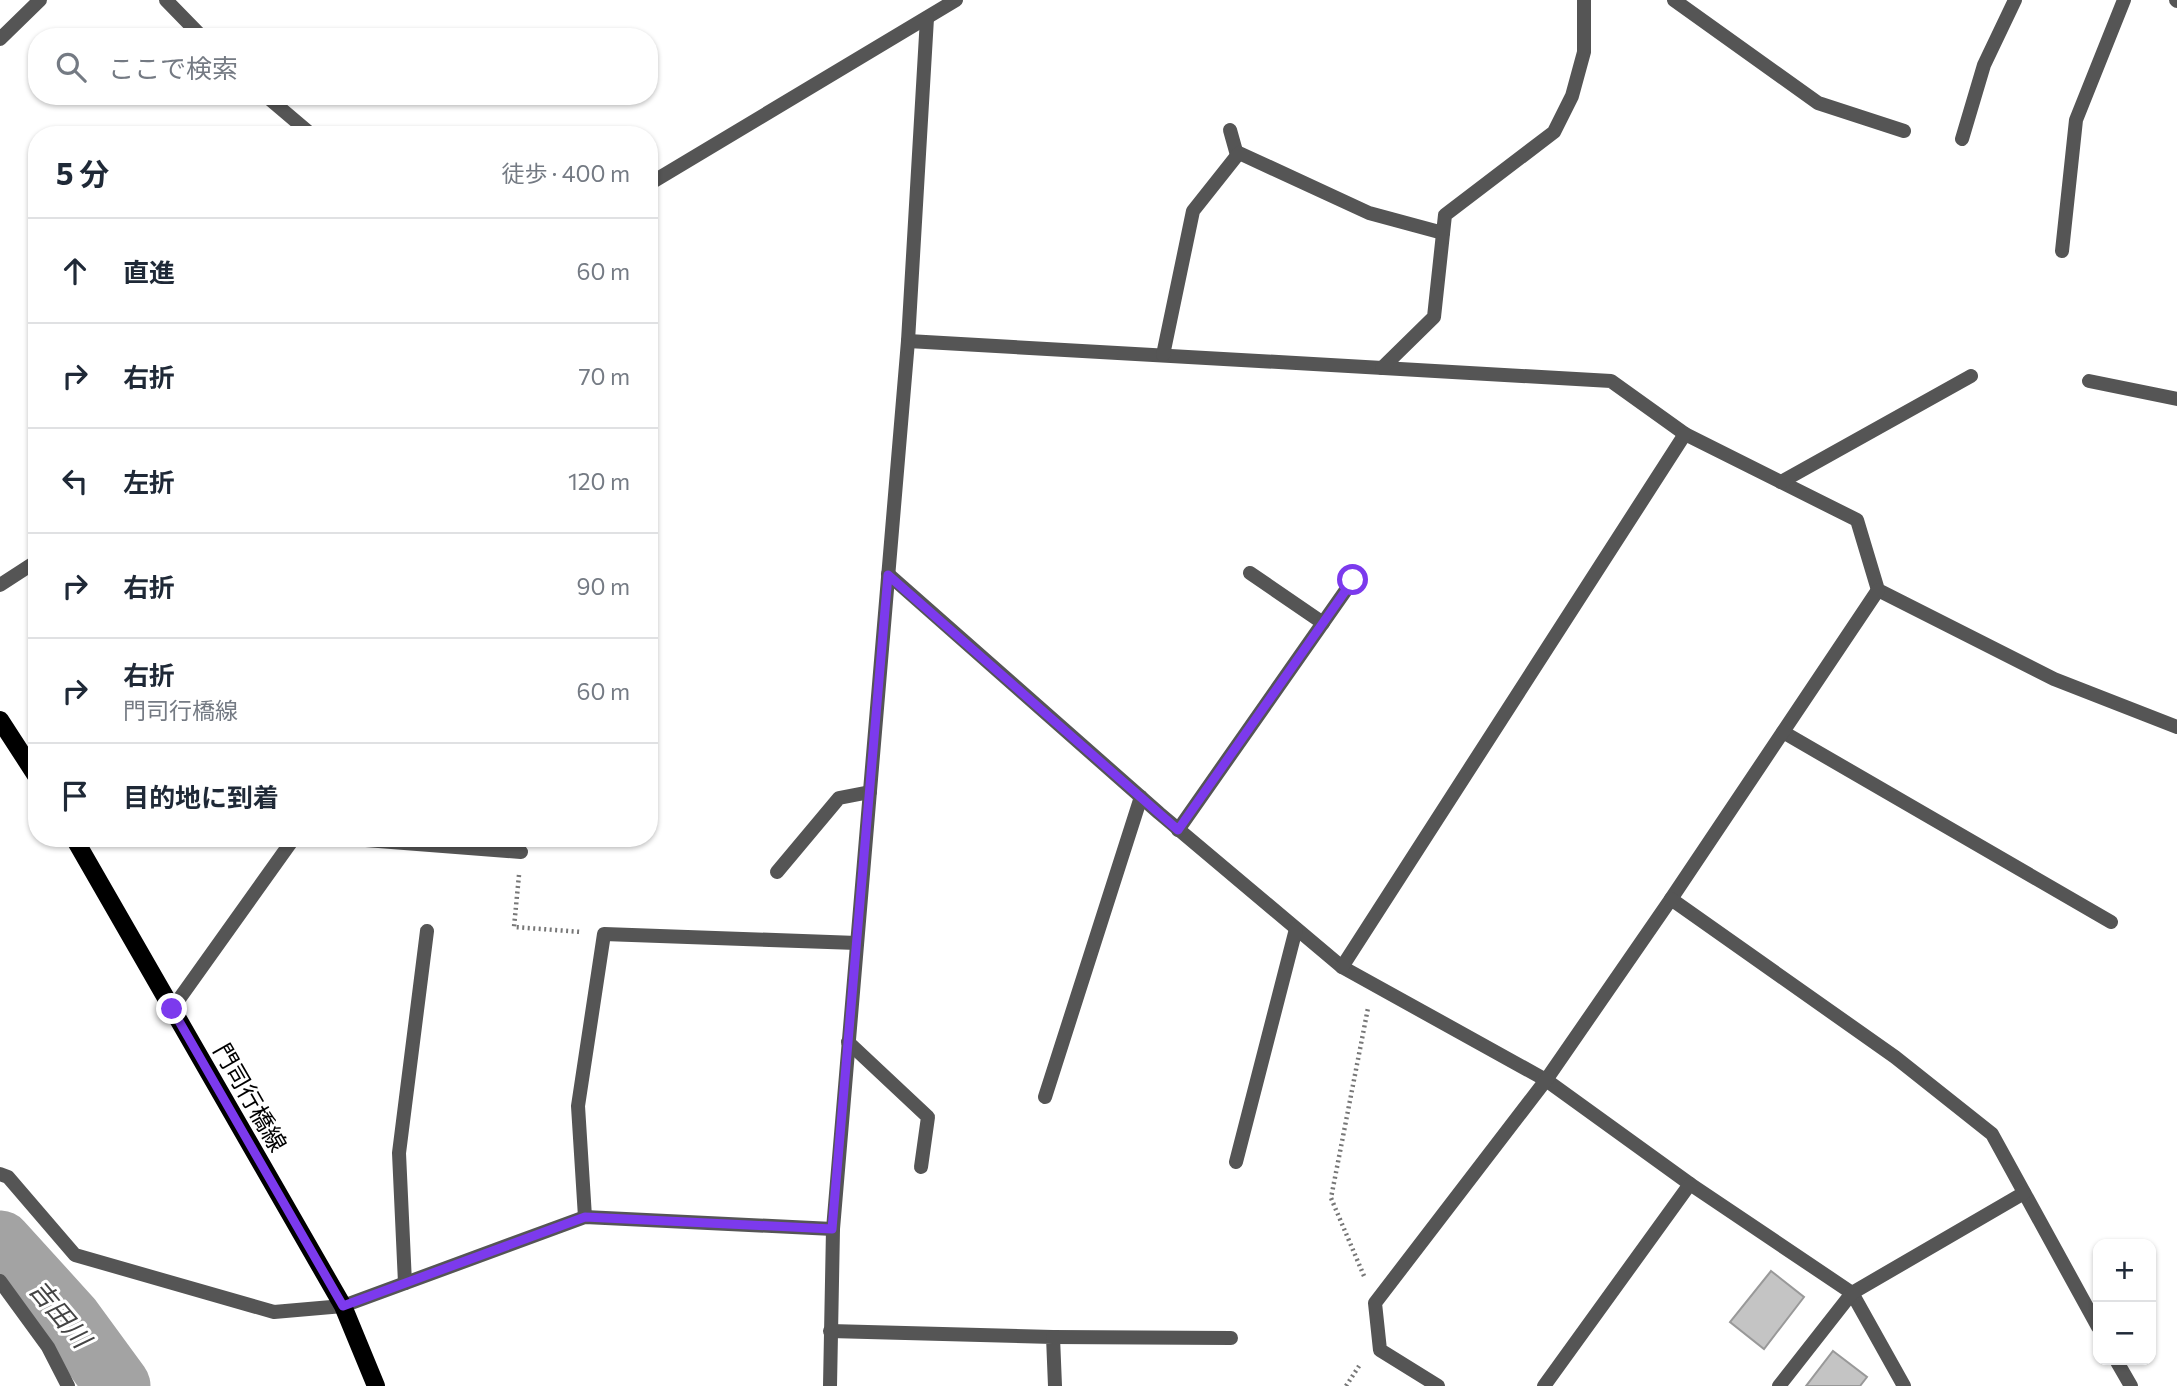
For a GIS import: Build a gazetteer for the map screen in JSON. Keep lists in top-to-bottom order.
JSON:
{
  "streets": {
    "main road": ["門司行橋線"]
  },
  "water": ["吉田川"],
  "page": {
    "search": "ここで検索",
    "heading": ["5 分", "徒歩 · 400 m"],
    "list": [
      ["直進", "60 m"],
      ["右折", "70 m"],
      ["左折", "120 m"],
      ["右折", "90 m"],
      ["右折", "門司行橋線", "60 m"],
      "目的地に到着"
    ],
    "map_buttons": ["+", "−"]
  }
}
